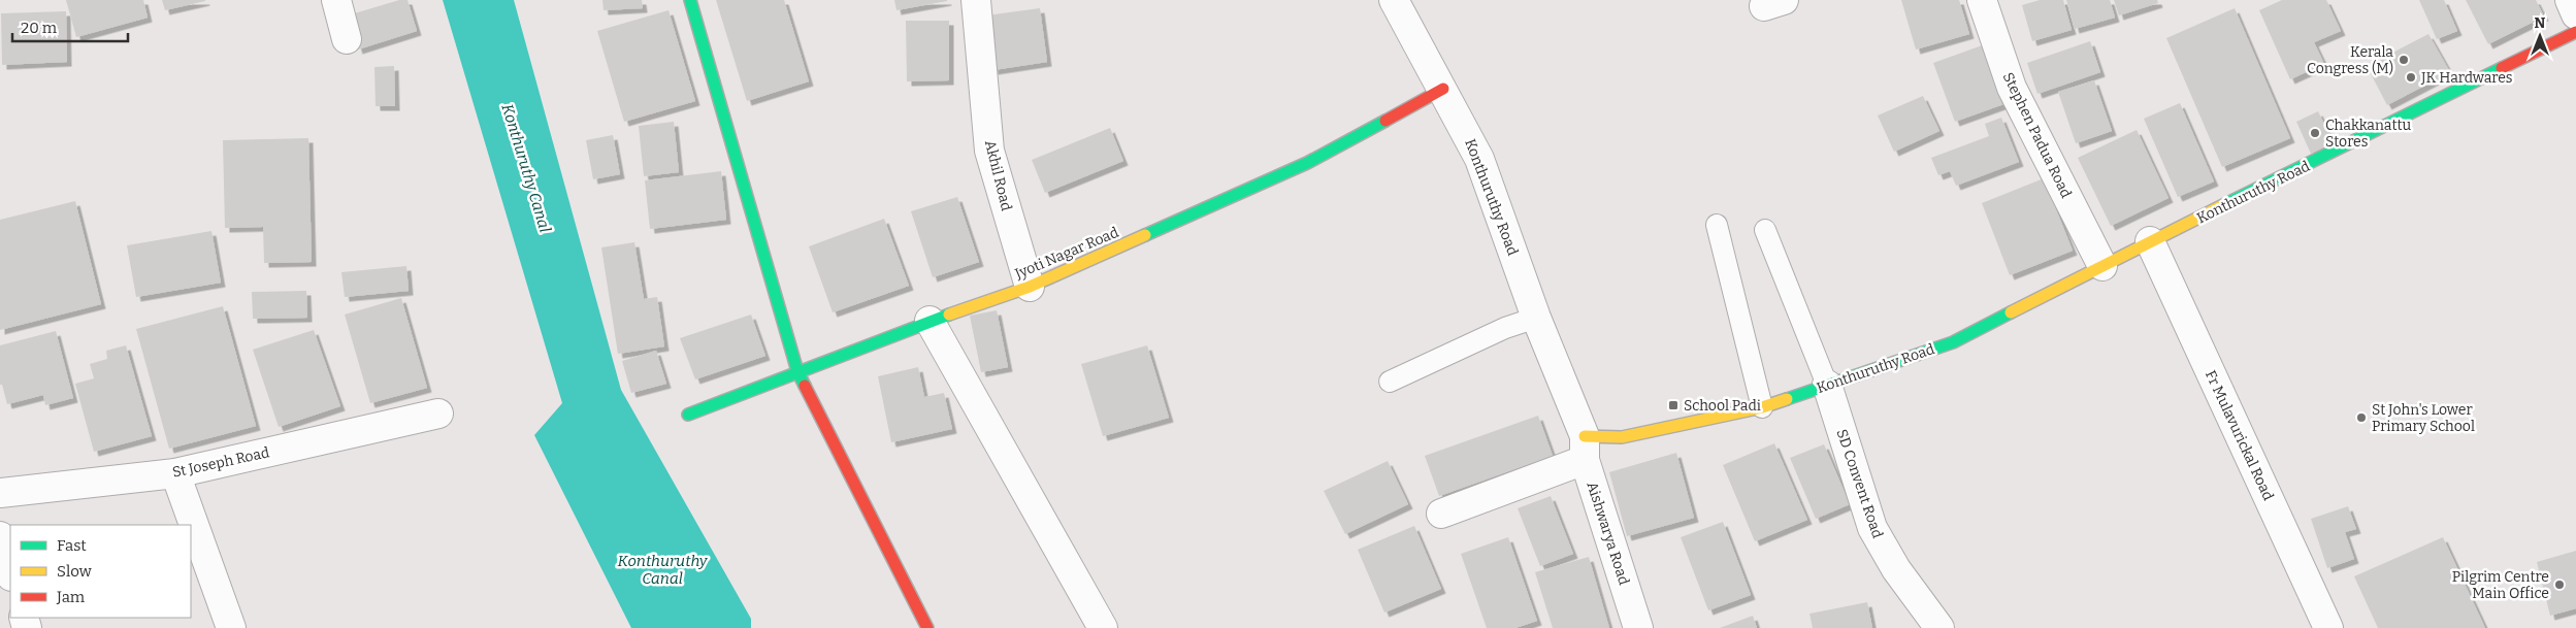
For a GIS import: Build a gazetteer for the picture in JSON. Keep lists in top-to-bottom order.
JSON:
{
  "streets": {
    "street": [
      "Stephen Padua Road",
      "Akhil Road",
      "Konthuruthy Road",
      "Jyoti Nagar Road",
      "Fr Mulavurickal Road",
      "St Joseph Road",
      "SD Convent Road",
      "Aishwarya Road"
    ]
  },
  "crossings": [
    ["Stephen Padua Road", "Konthuruthy Road"],
    ["Akhil Road", "Jyoti Nagar Road"],
    ["Konthuruthy Road", "Jyoti Nagar Road"],
    ["Konthuruthy Road", "Fr Mulavurickal Road"],
    ["Konthuruthy Road", "SD Convent Road"],
    ["Konthuruthy Road", "Aishwarya Road"]
  ],
  "water": ["Konthuruthy Canal"],
  "places": {
    "other": [
      "Kerala Congress (M)",
      "JK Hardwares",
      "Chakkanattu Stores",
      "St John's Lower Primary School",
      "Pilgrim Centre Main Office"
    ],
    "transit": ["School Padi"]
  },
  "legend": ["Fast", "Slow", "Jam"],
  "scale_bar": "20 m",
  "north": "top"
}
